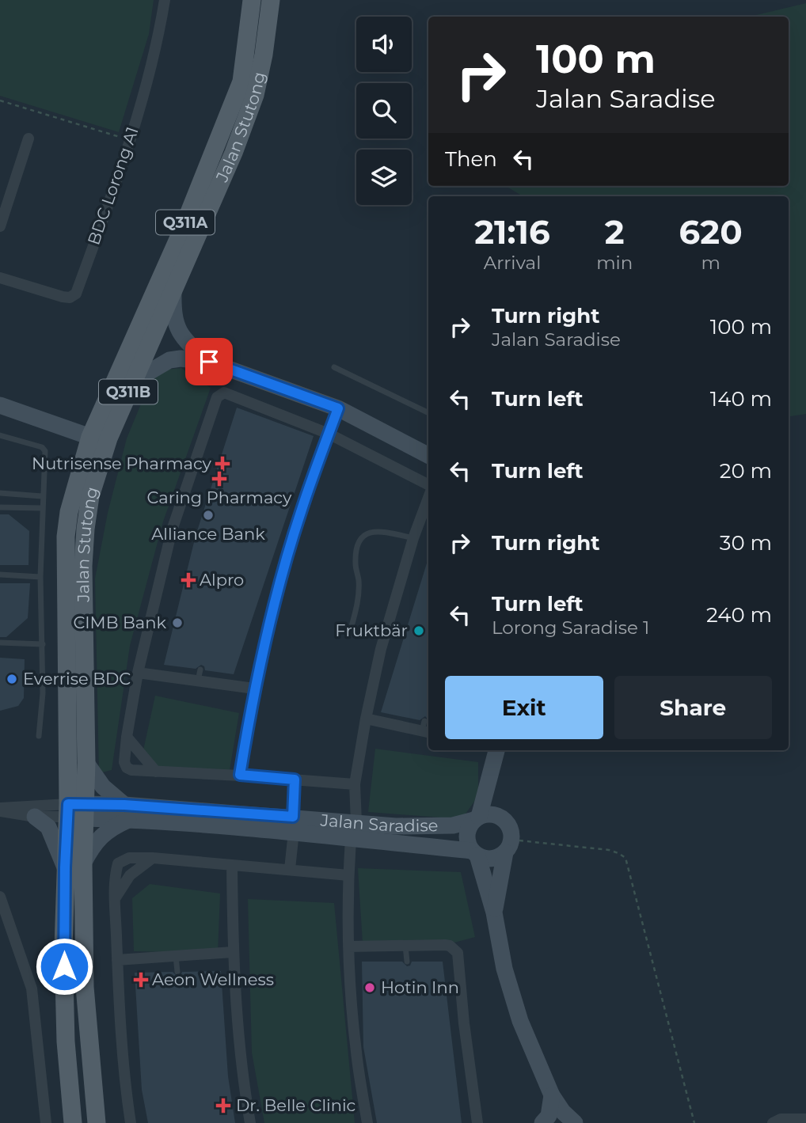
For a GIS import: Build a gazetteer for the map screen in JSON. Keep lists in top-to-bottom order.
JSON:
{
  "streets": {
    "main road": ["Jalan Stutong", "Q311A", "Q311B"],
    "street": ["BDC Lorong A1", "Jalan Saradise"]
  },
  "crossings": [
    ["Jalan Stutong", "Jalan Saradise"]
  ],
  "places": {
    "health": [
      "Nutrisense Pharmacy",
      "Caring Pharmacy",
      "Alpro",
      "Aeon Wellness",
      "Dr. Belle Clinic"
    ],
    "other": [
      "Alliance Bank",
      "CIMB Bank",
      "Fruktbär",
      "Everrise BDC",
      "Hotin Inn"
    ]
  },
  "page": {
    "turn": ["100 m", "Jalan Saradise"],
    "then": "Then",
    "eta": [
      "21:16",
      "Arrival",
      "2",
      "min",
      "620",
      "m"
    ],
    "list": [
      {
        "name": "Turn right",
        "note": "Jalan Saradise",
        "value": "100 m"
      },
      {
        "name": "Turn left",
        "value": "140 m"
      },
      {
        "name": "Turn left",
        "value": "20 m"
      },
      {
        "name": "Turn right",
        "value": "30 m"
      },
      {
        "name": "Turn left",
        "note": "Lorong Saradise 1",
        "value": "240 m"
      }
    ],
    "buttons": ["Exit", "Share"]
  }
}
